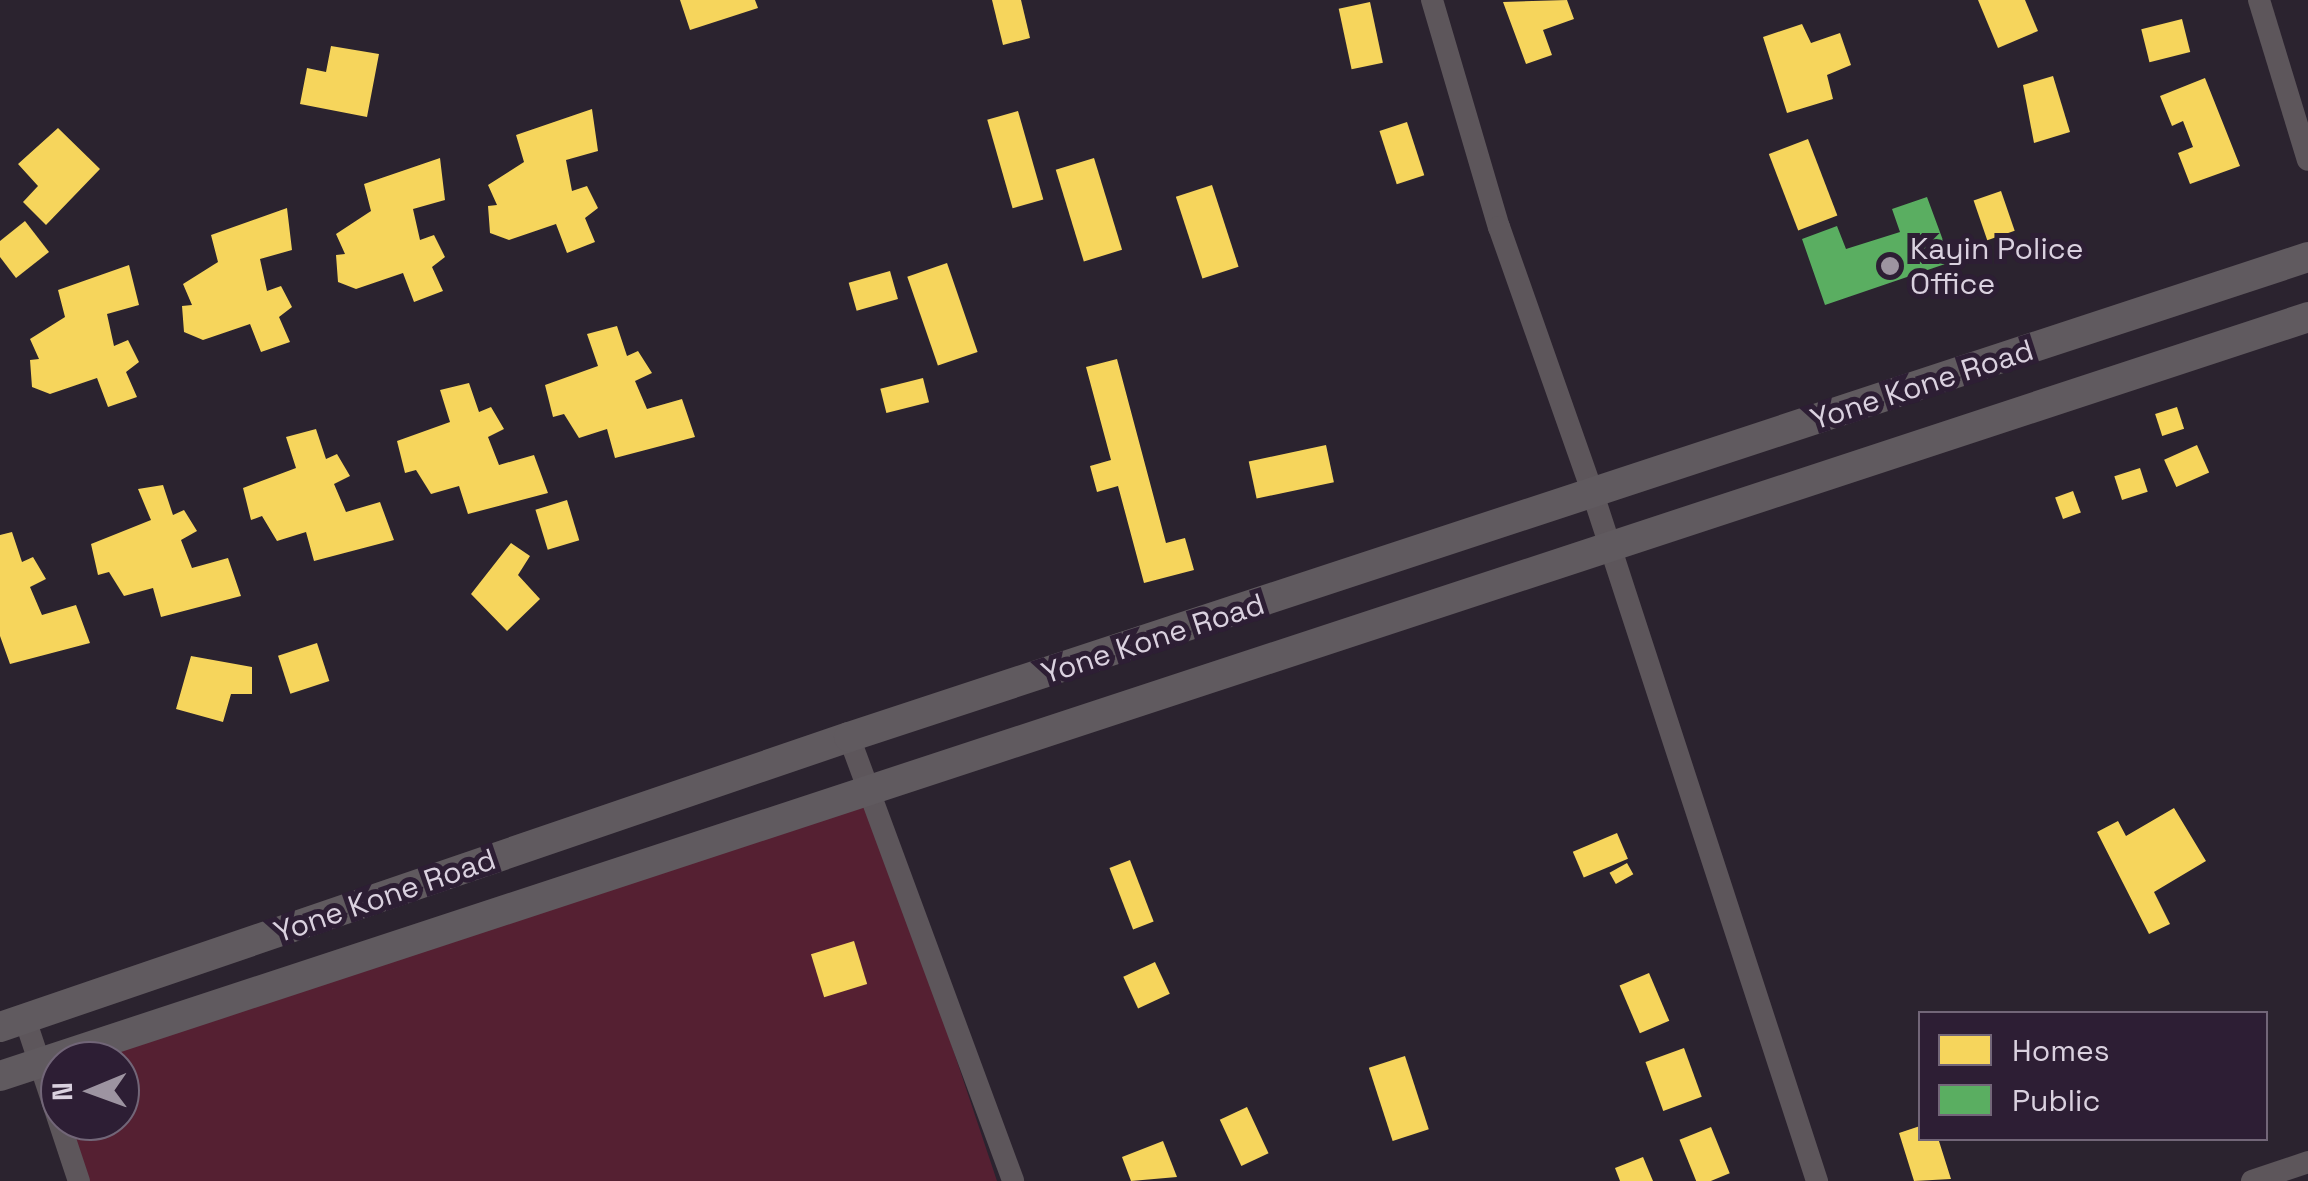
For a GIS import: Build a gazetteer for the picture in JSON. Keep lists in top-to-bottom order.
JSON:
{
  "streets": {
    "street": ["Yone Kone Road"]
  },
  "places": ["Kayin Police Office"],
  "legend": ["Homes", "Public"],
  "north": "left"
}
